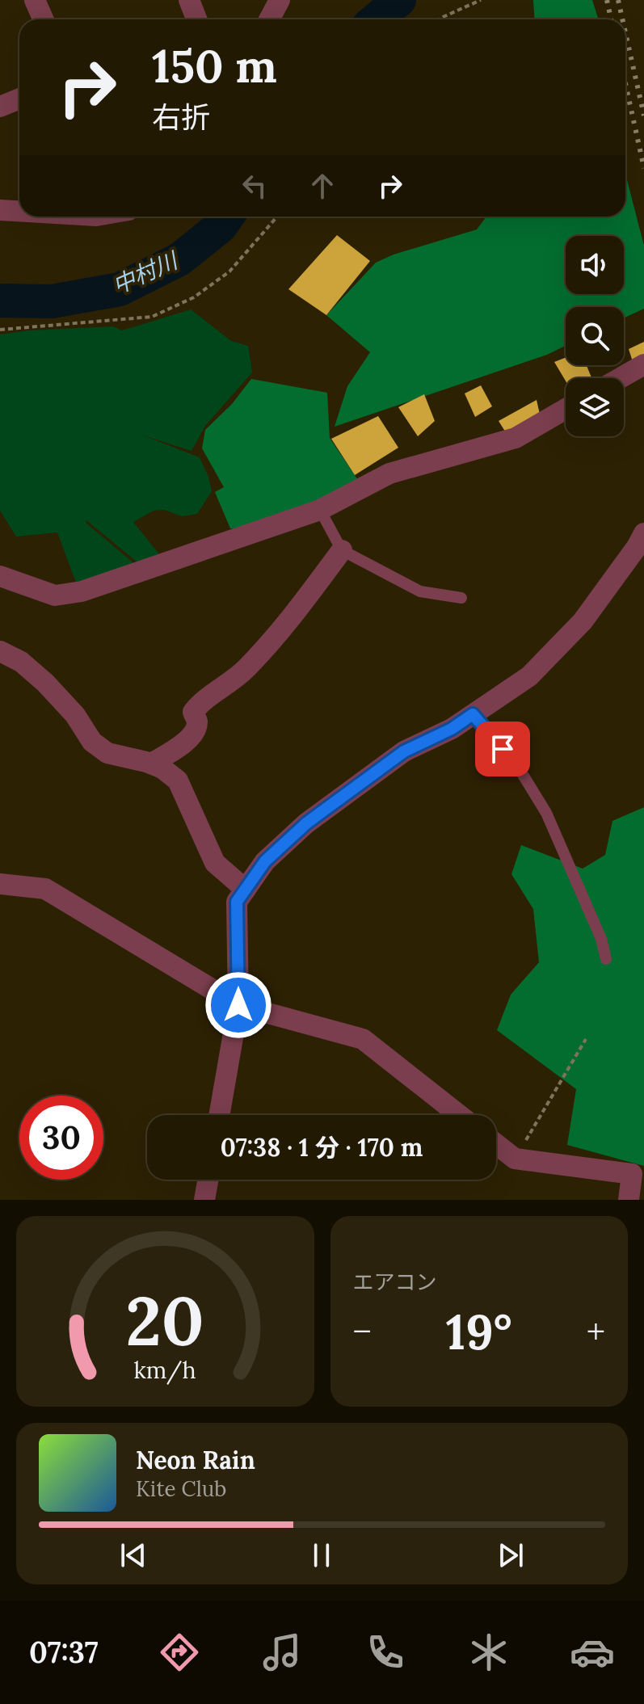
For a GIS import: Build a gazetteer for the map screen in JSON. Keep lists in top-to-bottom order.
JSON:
{
  "water": ["中村川"],
  "page": {
    "turn": ["150 m", "右折"],
    "limit": "30",
    "trip": "07:38 · 1 分 · 170 m",
    "tile": "エアコン",
    "heat": ["−", "19°", "+"],
    "song": ["Neon Rain", "Kite Club"],
    "tabs": "07:37",
    "gauge": ["20", "km/h"]
  }
}
